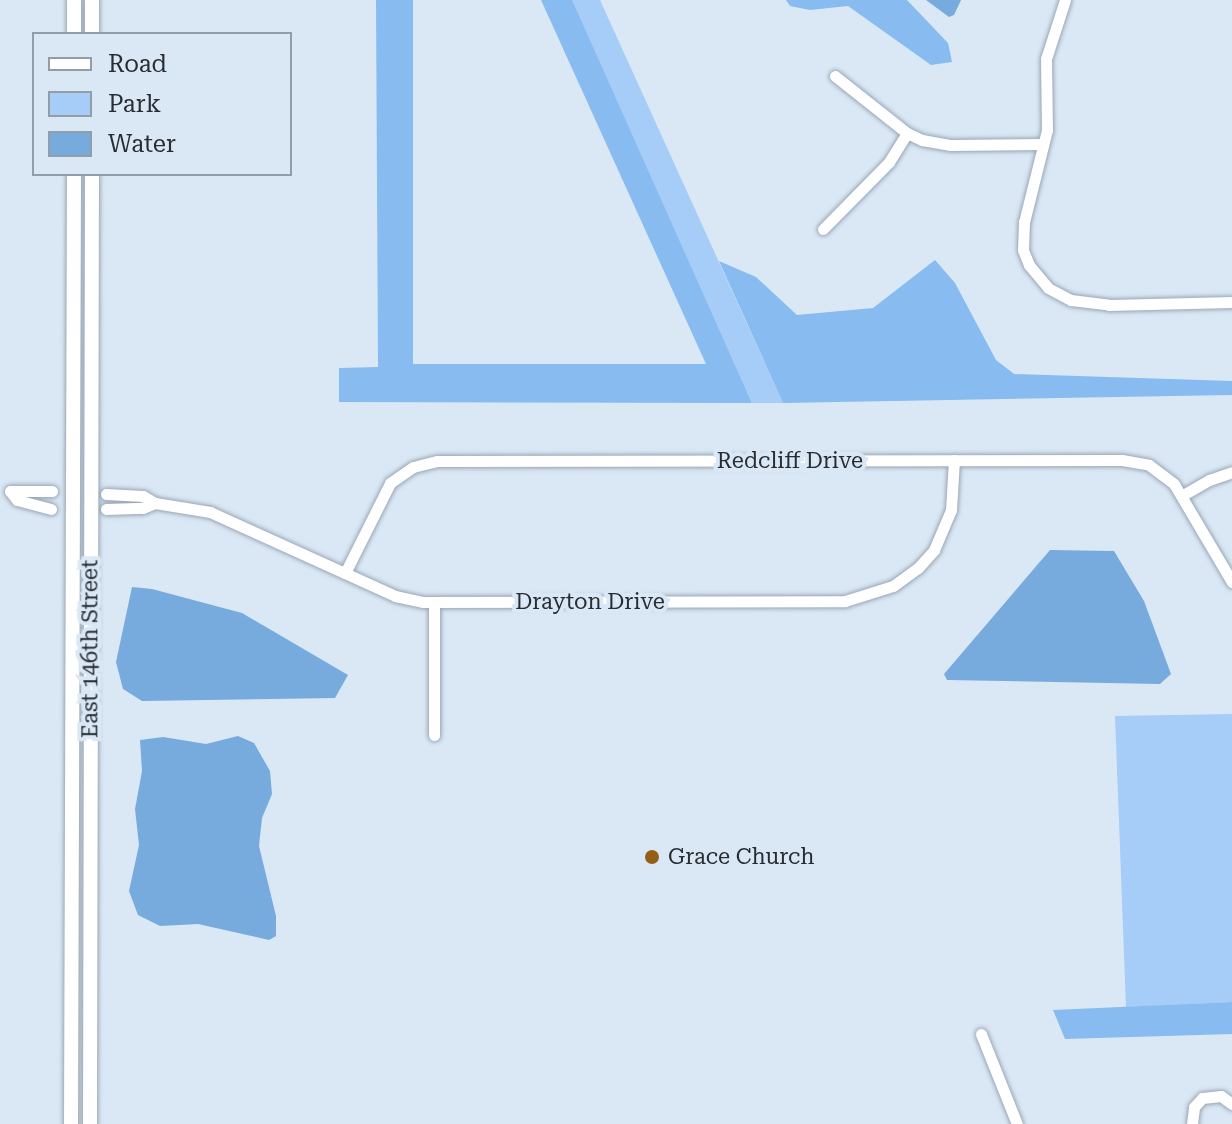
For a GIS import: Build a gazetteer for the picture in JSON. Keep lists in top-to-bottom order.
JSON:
{
  "streets": {
    "main road": ["East 146th Street"],
    "street": ["Redcliff Drive", "Drayton Drive"]
  },
  "crossings": [
    ["Redcliff Drive", "Drayton Drive"]
  ],
  "places": ["Grace Church"],
  "legend": ["Road", "Park", "Water"]
}
